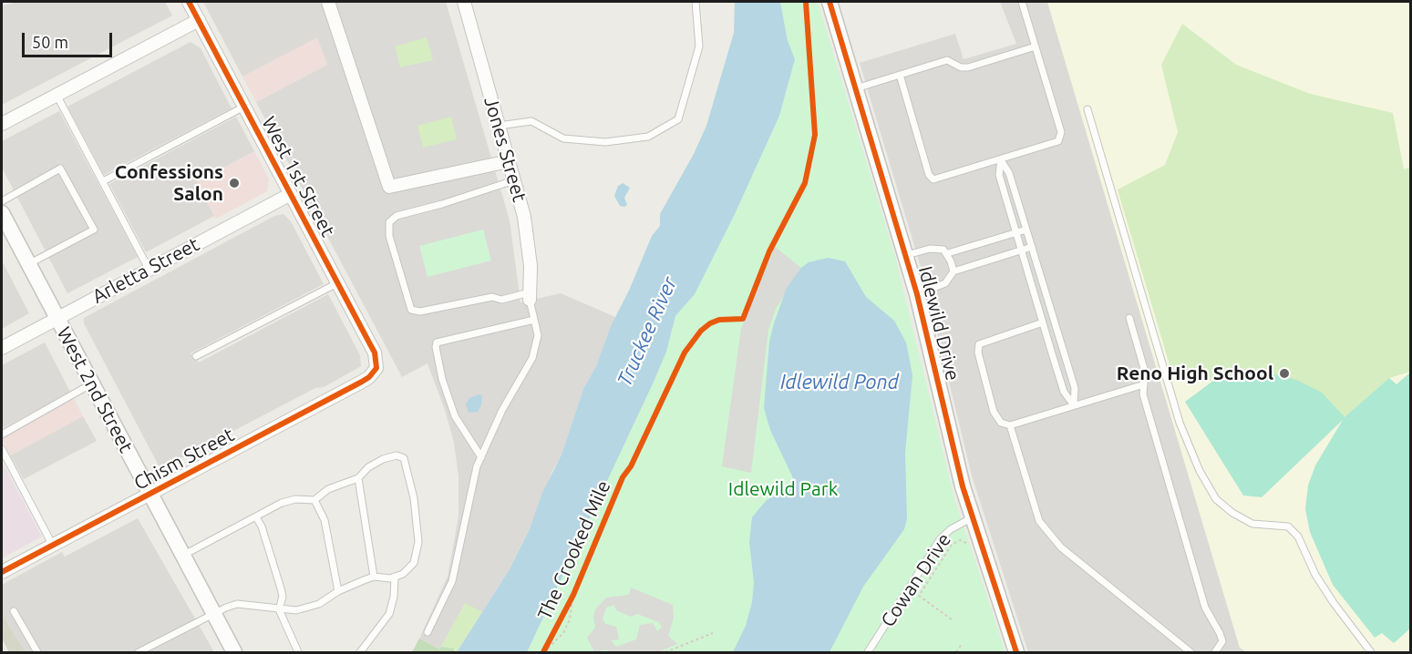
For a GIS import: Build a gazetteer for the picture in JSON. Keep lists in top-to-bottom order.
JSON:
{
  "streets": {
    "street": [
      "Jones Street",
      "West 1st Street",
      "Arletta Street",
      "Idlewild Drive",
      "West 2nd Street",
      "Chism Street"
    ],
    "lane": ["Cowan Drive"],
    "cycle path": ["The Crooked Mile"]
  },
  "crossings": [
    ["West 1st Street", "Arletta Street"],
    ["West 1st Street", "Chism Street"],
    ["Arletta Street", "West 2nd Street"],
    ["Idlewild Drive", "Cowan Drive"],
    ["West 2nd Street", "Chism Street"]
  ],
  "water": ["Truckee River", "Idlewild Pond"],
  "parks": ["Idlewild Park"],
  "places": ["Confessions Salon", "Reno High School"],
  "scale_bar": "50 m"
}
